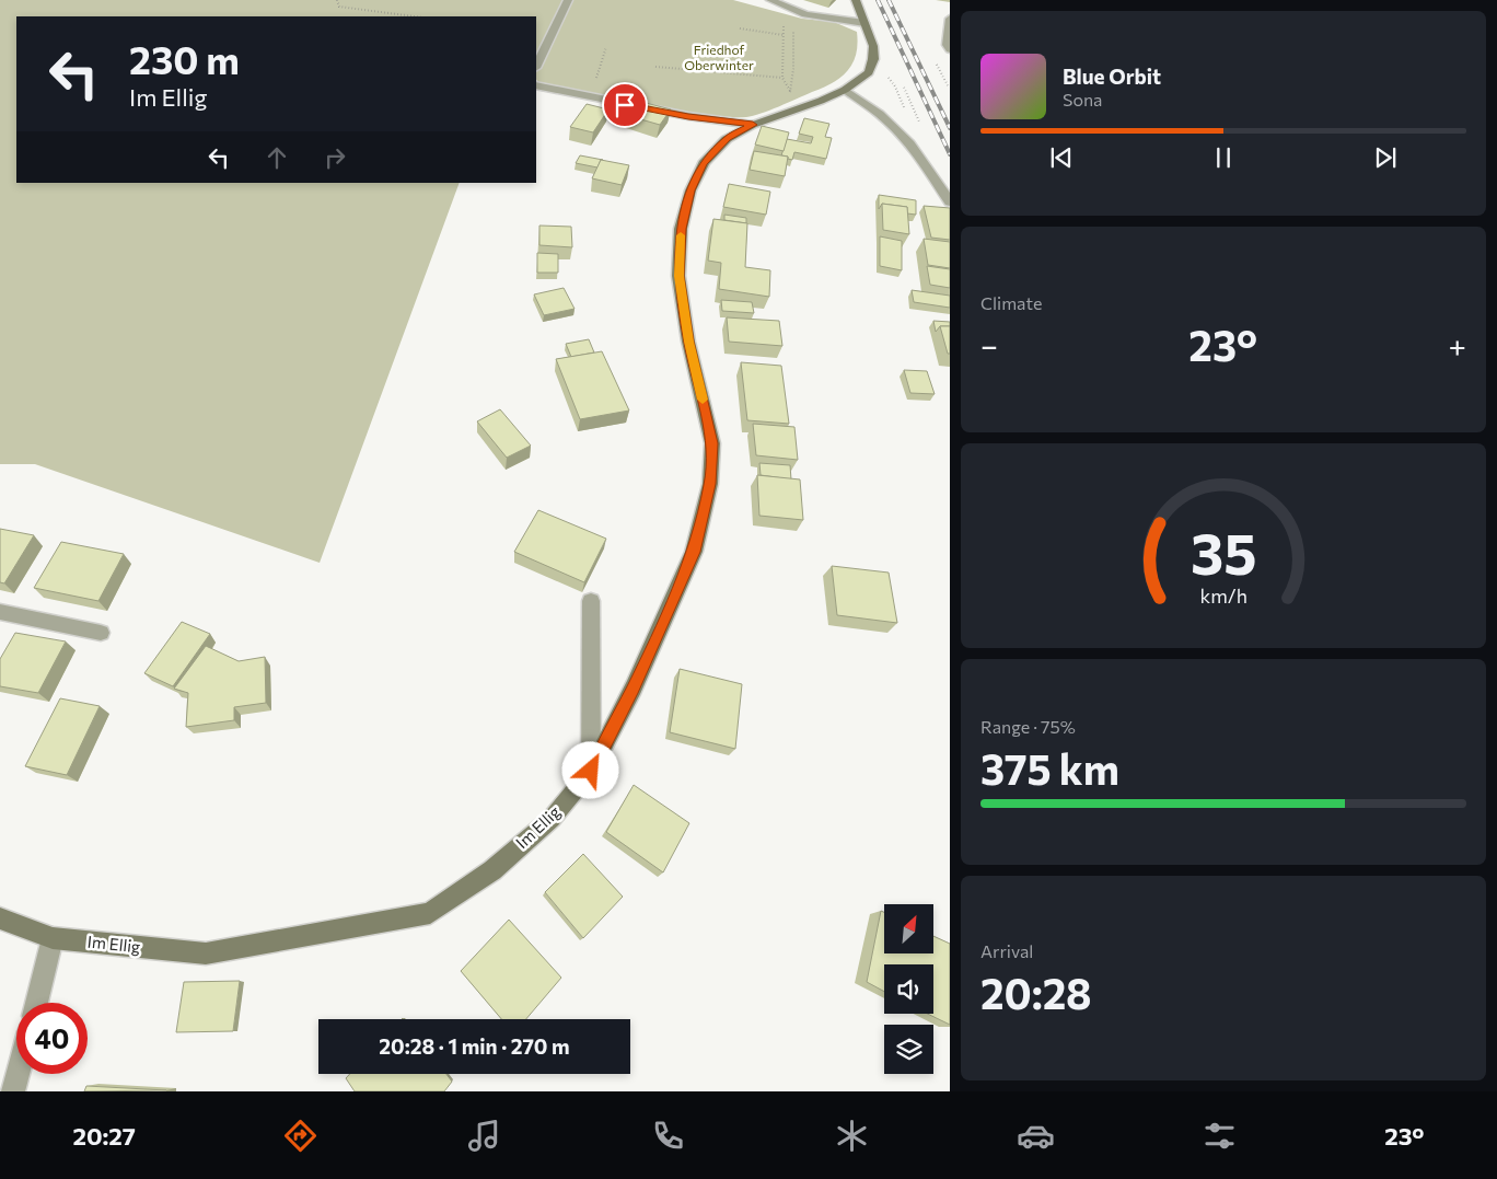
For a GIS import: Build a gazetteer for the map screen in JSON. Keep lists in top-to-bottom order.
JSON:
{
  "streets": {
    "street": ["Im Ellig"]
  },
  "parks": ["Friedhof Oberwinter"],
  "north": "top right",
  "page": {
    "turn": ["230 m", "Im Ellig"],
    "song": ["Blue Orbit", "Sona"],
    "tile": [
      "Climate",
      ["Range · 75%", "375 km"],
      ["Arrival", "20:28"]
    ],
    "heat": ["−", "23°", "+"],
    "limit": "40",
    "trip": "20:28 · 1 min · 270 m",
    "tabs": ["20:27", "23°"],
    "gauge": ["35", "km/h"]
  }
}
